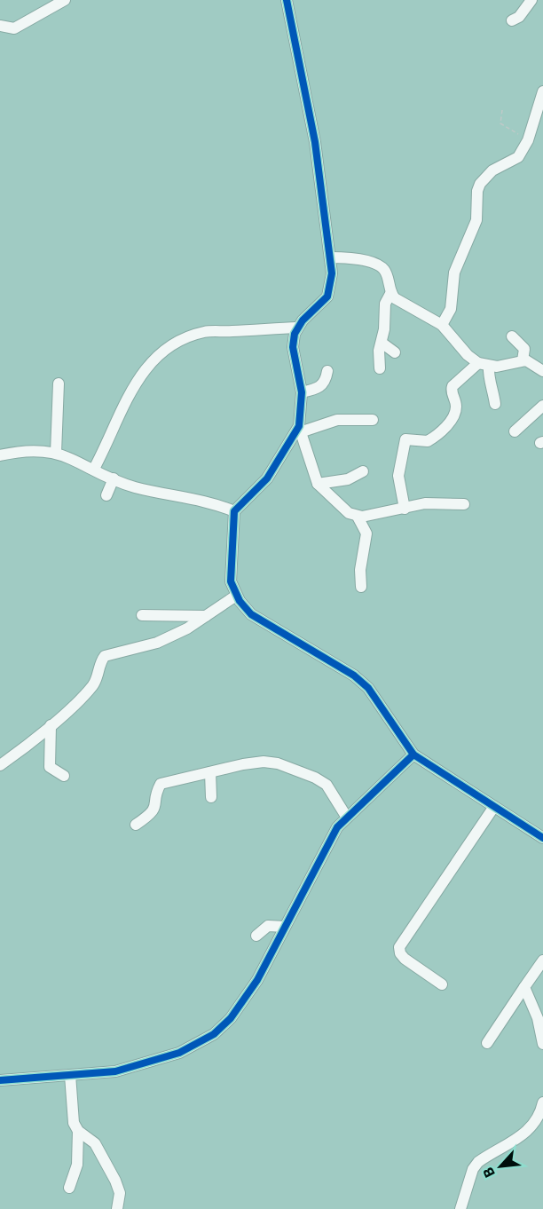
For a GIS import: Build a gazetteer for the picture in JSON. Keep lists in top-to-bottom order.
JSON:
{
  "north": "bottom left"
}
